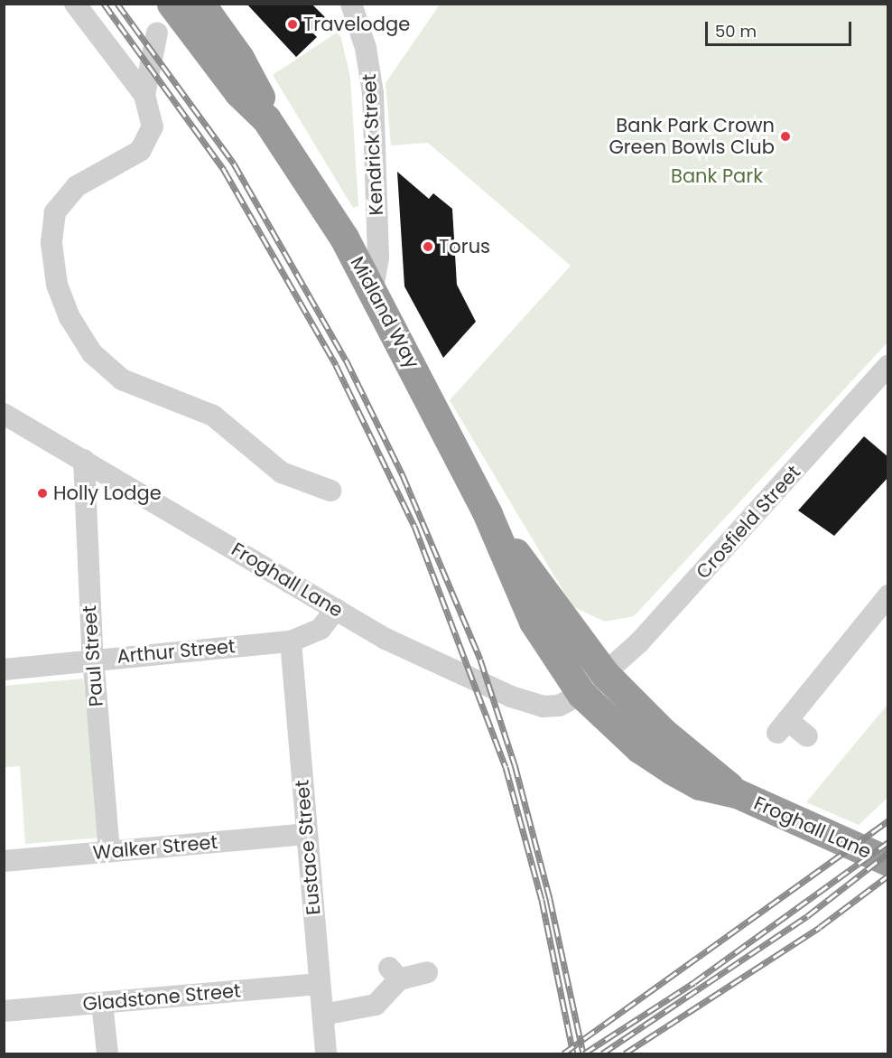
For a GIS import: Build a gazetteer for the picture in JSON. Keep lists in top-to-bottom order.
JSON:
{
  "streets": {
    "highway": ["Midland Way", "Froghall Lane"],
    "street": [
      "Kendrick Street",
      "Crosfield Street",
      "Arthur Street",
      "Paul Street",
      "Walker Street",
      "Eustace Street",
      "Gladstone Street"
    ]
  },
  "crossings": [
    ["Kendrick Street", "Midland Way"],
    ["Midland Way", "Crosfield Street"],
    ["Midland Way", "Froghall Lane"],
    ["Crosfield Street", "Froghall Lane"],
    ["Froghall Lane", "Arthur Street"],
    ["Froghall Lane", "Paul Street"],
    ["Arthur Street", "Paul Street"],
    ["Arthur Street", "Eustace Street"],
    ["Paul Street", "Walker Street"],
    ["Walker Street", "Eustace Street"],
    ["Eustace Street", "Gladstone Street"]
  ],
  "parks": ["Bank Park"],
  "places": [
    "Travelodge",
    "Bank Park Crown Green Bowls Club",
    "Torus",
    "Holly Lodge"
  ],
  "scale_bar": "50 m"
}
